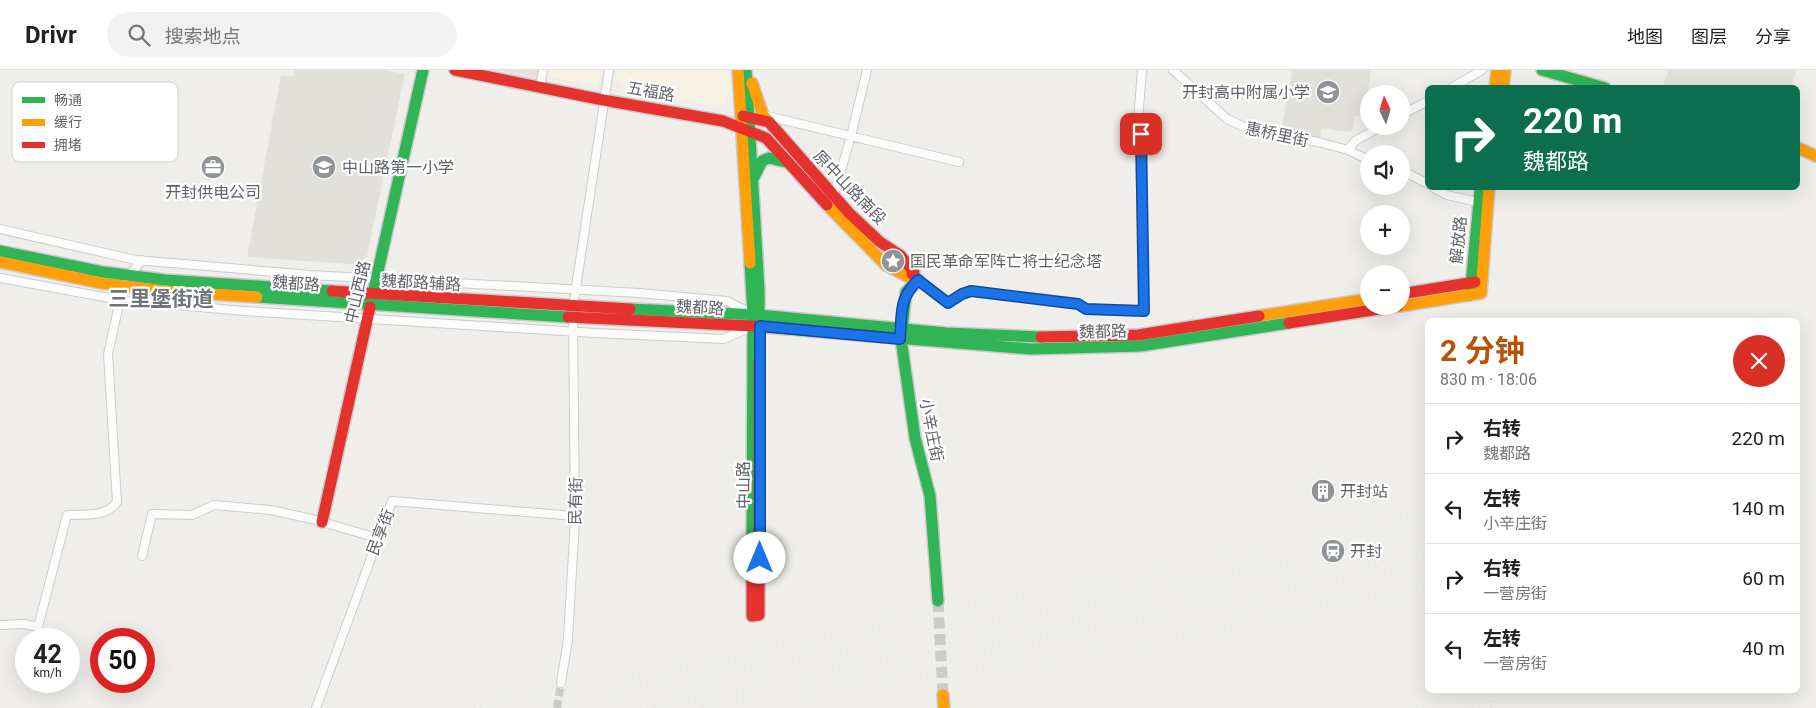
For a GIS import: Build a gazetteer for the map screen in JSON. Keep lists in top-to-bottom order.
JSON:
{
  "streets": {
    "main road": [
      "五福路",
      "原中山路南段",
      "解放路",
      "魏都路",
      "中山西路",
      "小辛庄街",
      "中山路"
    ],
    "street": [
      "惠桥里街",
      "魏都路辅路",
      "民有街",
      "民享街"
    ]
  },
  "crossings": [
    ["五福路", "原中山路南段"],
    ["五福路", "民有街"],
    ["原中山路南段", "小辛庄街"],
    ["原中山路南段", "中山路"],
    ["解放路", "魏都路"],
    ["魏都路辅路", "魏都路"],
    ["魏都路辅路", "中山西路"],
    ["魏都路辅路", "中山路"],
    ["魏都路辅路", "民有街"],
    ["魏都路", "中山西路"],
    ["魏都路", "小辛庄街"],
    ["魏都路", "中山路"],
    ["魏都路", "民有街"],
    ["民有街", "民享街"]
  ],
  "districts": ["三里堡街道"],
  "places": {
    "school or university": ["开封高中附属小学", "中山路第一小学"],
    "office": ["开封供电公司"],
    "place": ["国民革命军阵亡将士纪念塔"],
    "building": ["开封站"],
    "station": ["开封"]
  },
  "legend": ["畅通", "缓行", "拥堵"],
  "north": "top",
  "page": {
    "header": "Drivr",
    "search": "搜索地点",
    "nav": ["地图", "图层", "分享"],
    "map_buttons": ["+", "−"],
    "turn": ["220 m", "魏都路"],
    "heading": ["2 分钟", "830 m · 18:06"],
    "list": [
      {
        "name": "右转",
        "note": "魏都路",
        "value": "220 m"
      },
      {
        "name": "左转",
        "note": "小辛庄街",
        "value": "140 m"
      },
      {
        "name": "右转",
        "note": "一营房街",
        "value": "60 m"
      },
      {
        "name": "左转",
        "note": "一营房街",
        "value": "40 m"
      }
    ],
    "speed": "42 km/h",
    "limit": "50"
  }
}
